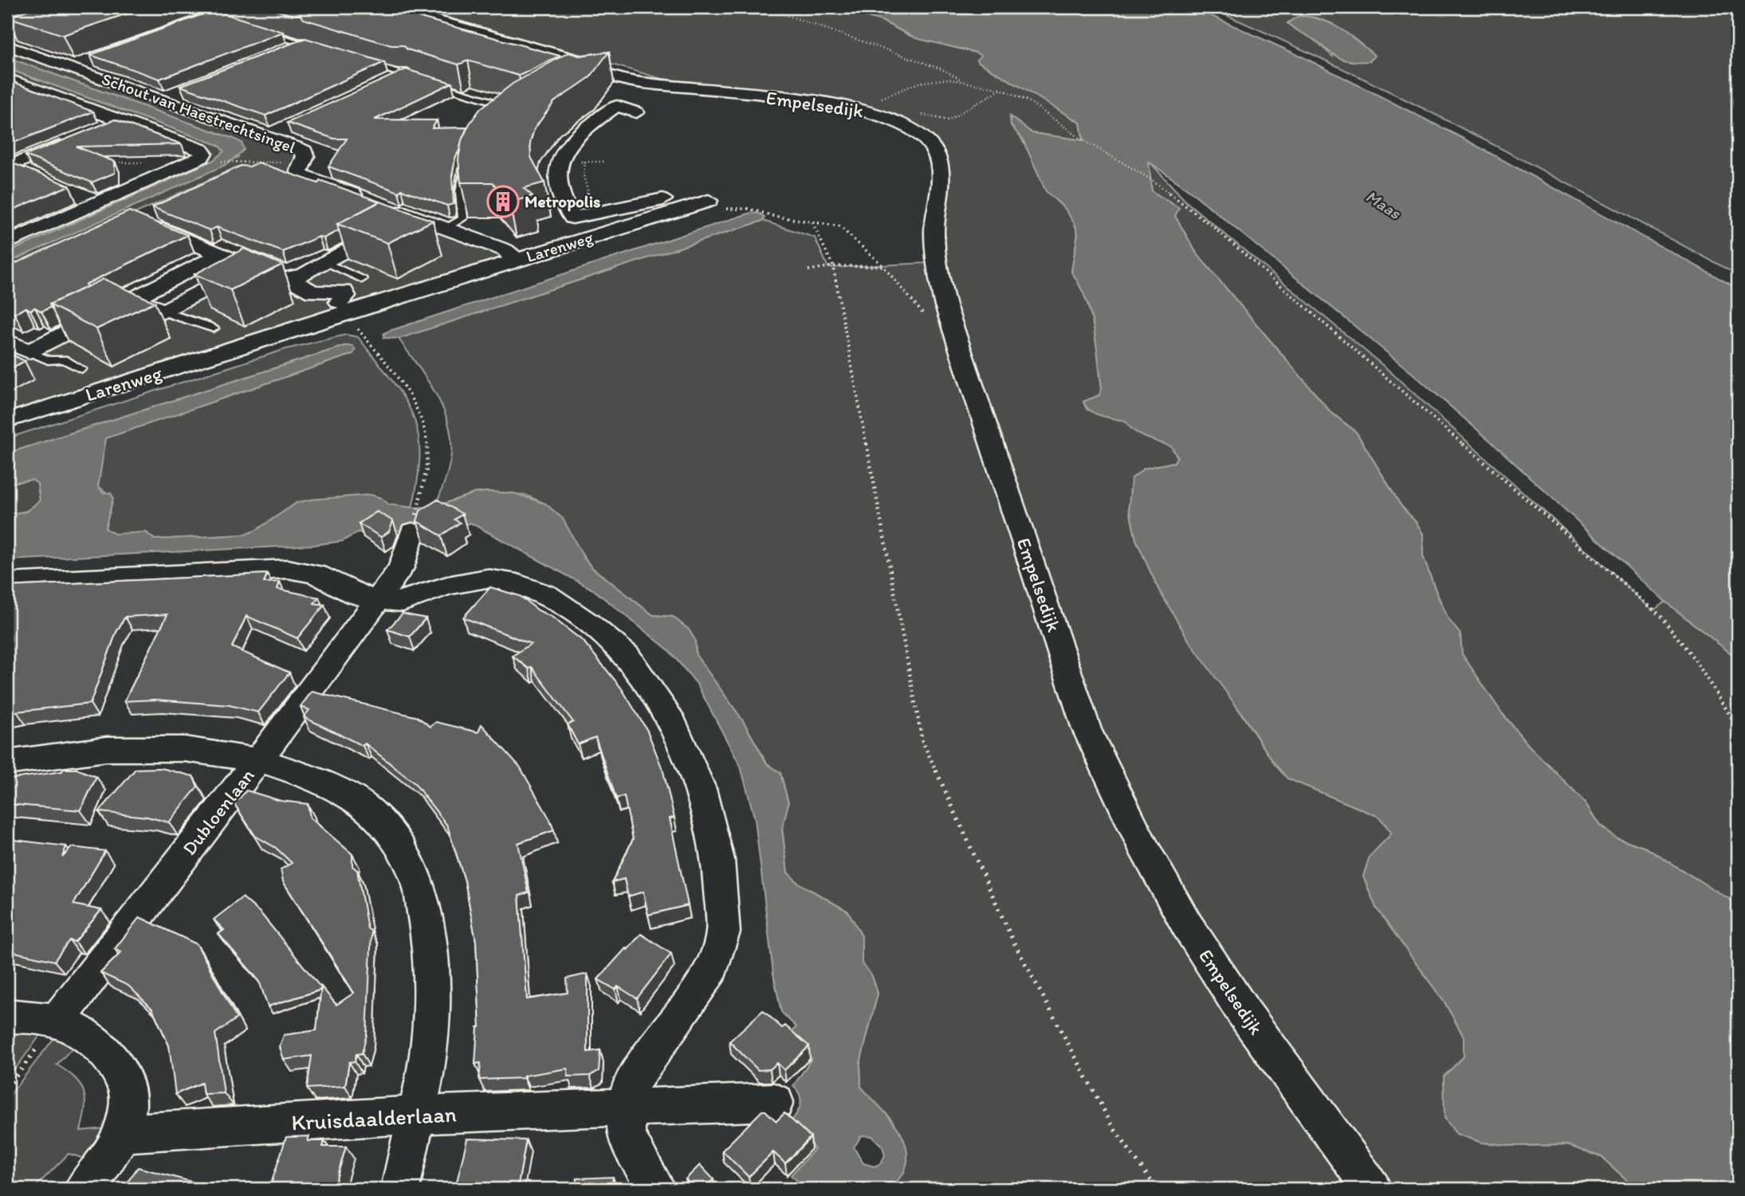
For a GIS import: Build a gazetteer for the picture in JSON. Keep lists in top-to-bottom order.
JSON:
{
  "streets": {
    "street": [
      "Empelsedijk",
      "Schout van Haestrechtsingel",
      "Larenweg",
      "Dubloenlaan",
      "Kruisdaalderlaan"
    ]
  },
  "crossings": [
    ["Schout van Haestrechtsingel", "Larenweg"]
  ],
  "water": ["Maas"],
  "places": {
    "building": ["Metropolis"]
  }
}
